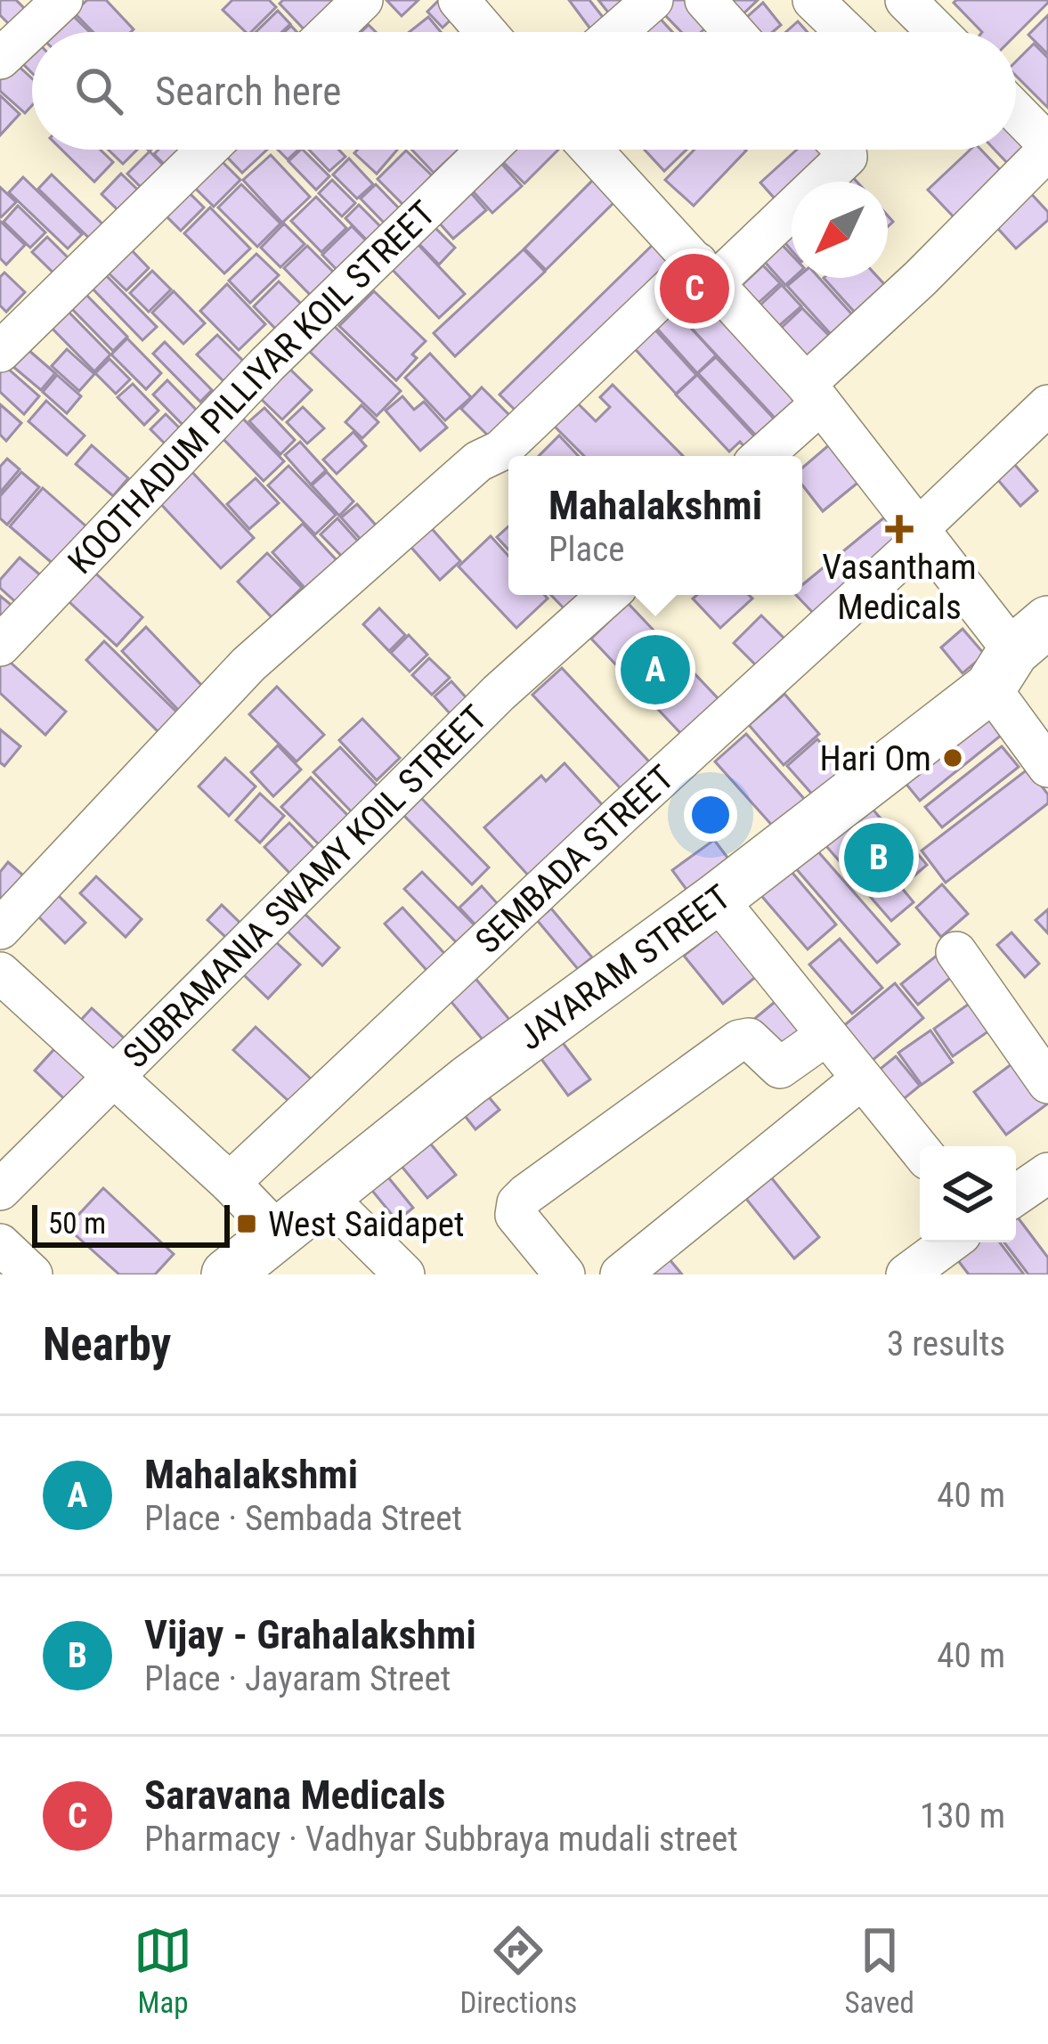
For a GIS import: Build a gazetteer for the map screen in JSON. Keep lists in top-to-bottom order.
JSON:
{
  "streets": {
    "main road": ["JAYARAM STREET"],
    "street": ["KOOTHADUM PILLIYAR KOIL STREET", "SEMBADA STREET", "SUBRAMANIA SWAMY KOIL STREET"]
  },
  "places": {
    "health": ["Vasantham Medicals"],
    "other": ["Hari Om"],
    "transit": ["West Saidapet"]
  },
  "scale_bar": "50 m",
  "north": "bottom left",
  "page": {
    "search": "Search here",
    "pins": ["C", "A", "B"],
    "popup": ["Mahalakshmi", "Place"],
    "scale": "50 m",
    "heading": ["Nearby", "3 results"],
    "list": [
      {
        "mark": "A",
        "name": "Mahalakshmi",
        "note": "Place · Sembada Street",
        "value": "40 m"
      },
      {
        "mark": "B",
        "name": "Vijay - Grahalakshmi",
        "note": "Place · Jayaram Street",
        "value": "40 m"
      },
      {
        "mark": "C",
        "name": "Saravana Medicals",
        "note": "Pharmacy · Vadhyar Subbraya mudali street",
        "value": "130 m"
      }
    ],
    "nav": ["Map", "Directions", "Saved"]
  }
}
